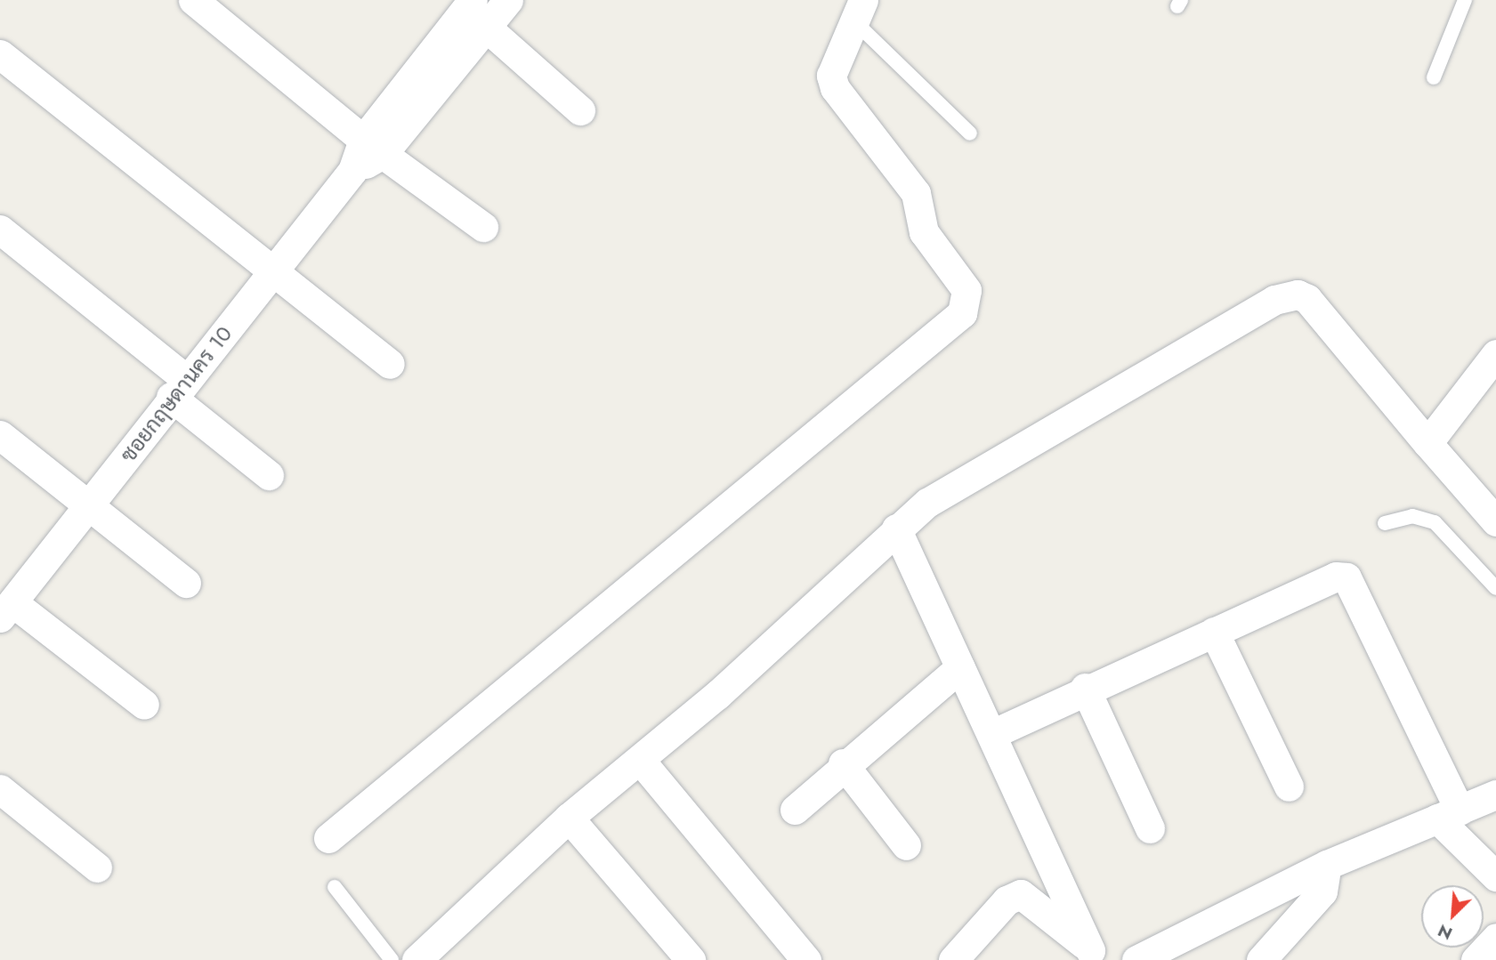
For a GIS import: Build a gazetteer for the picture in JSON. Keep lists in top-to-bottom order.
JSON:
{
  "streets": {
    "street": ["ซอยกฤษดานคร 10"]
  },
  "north": "bottom left"
}
